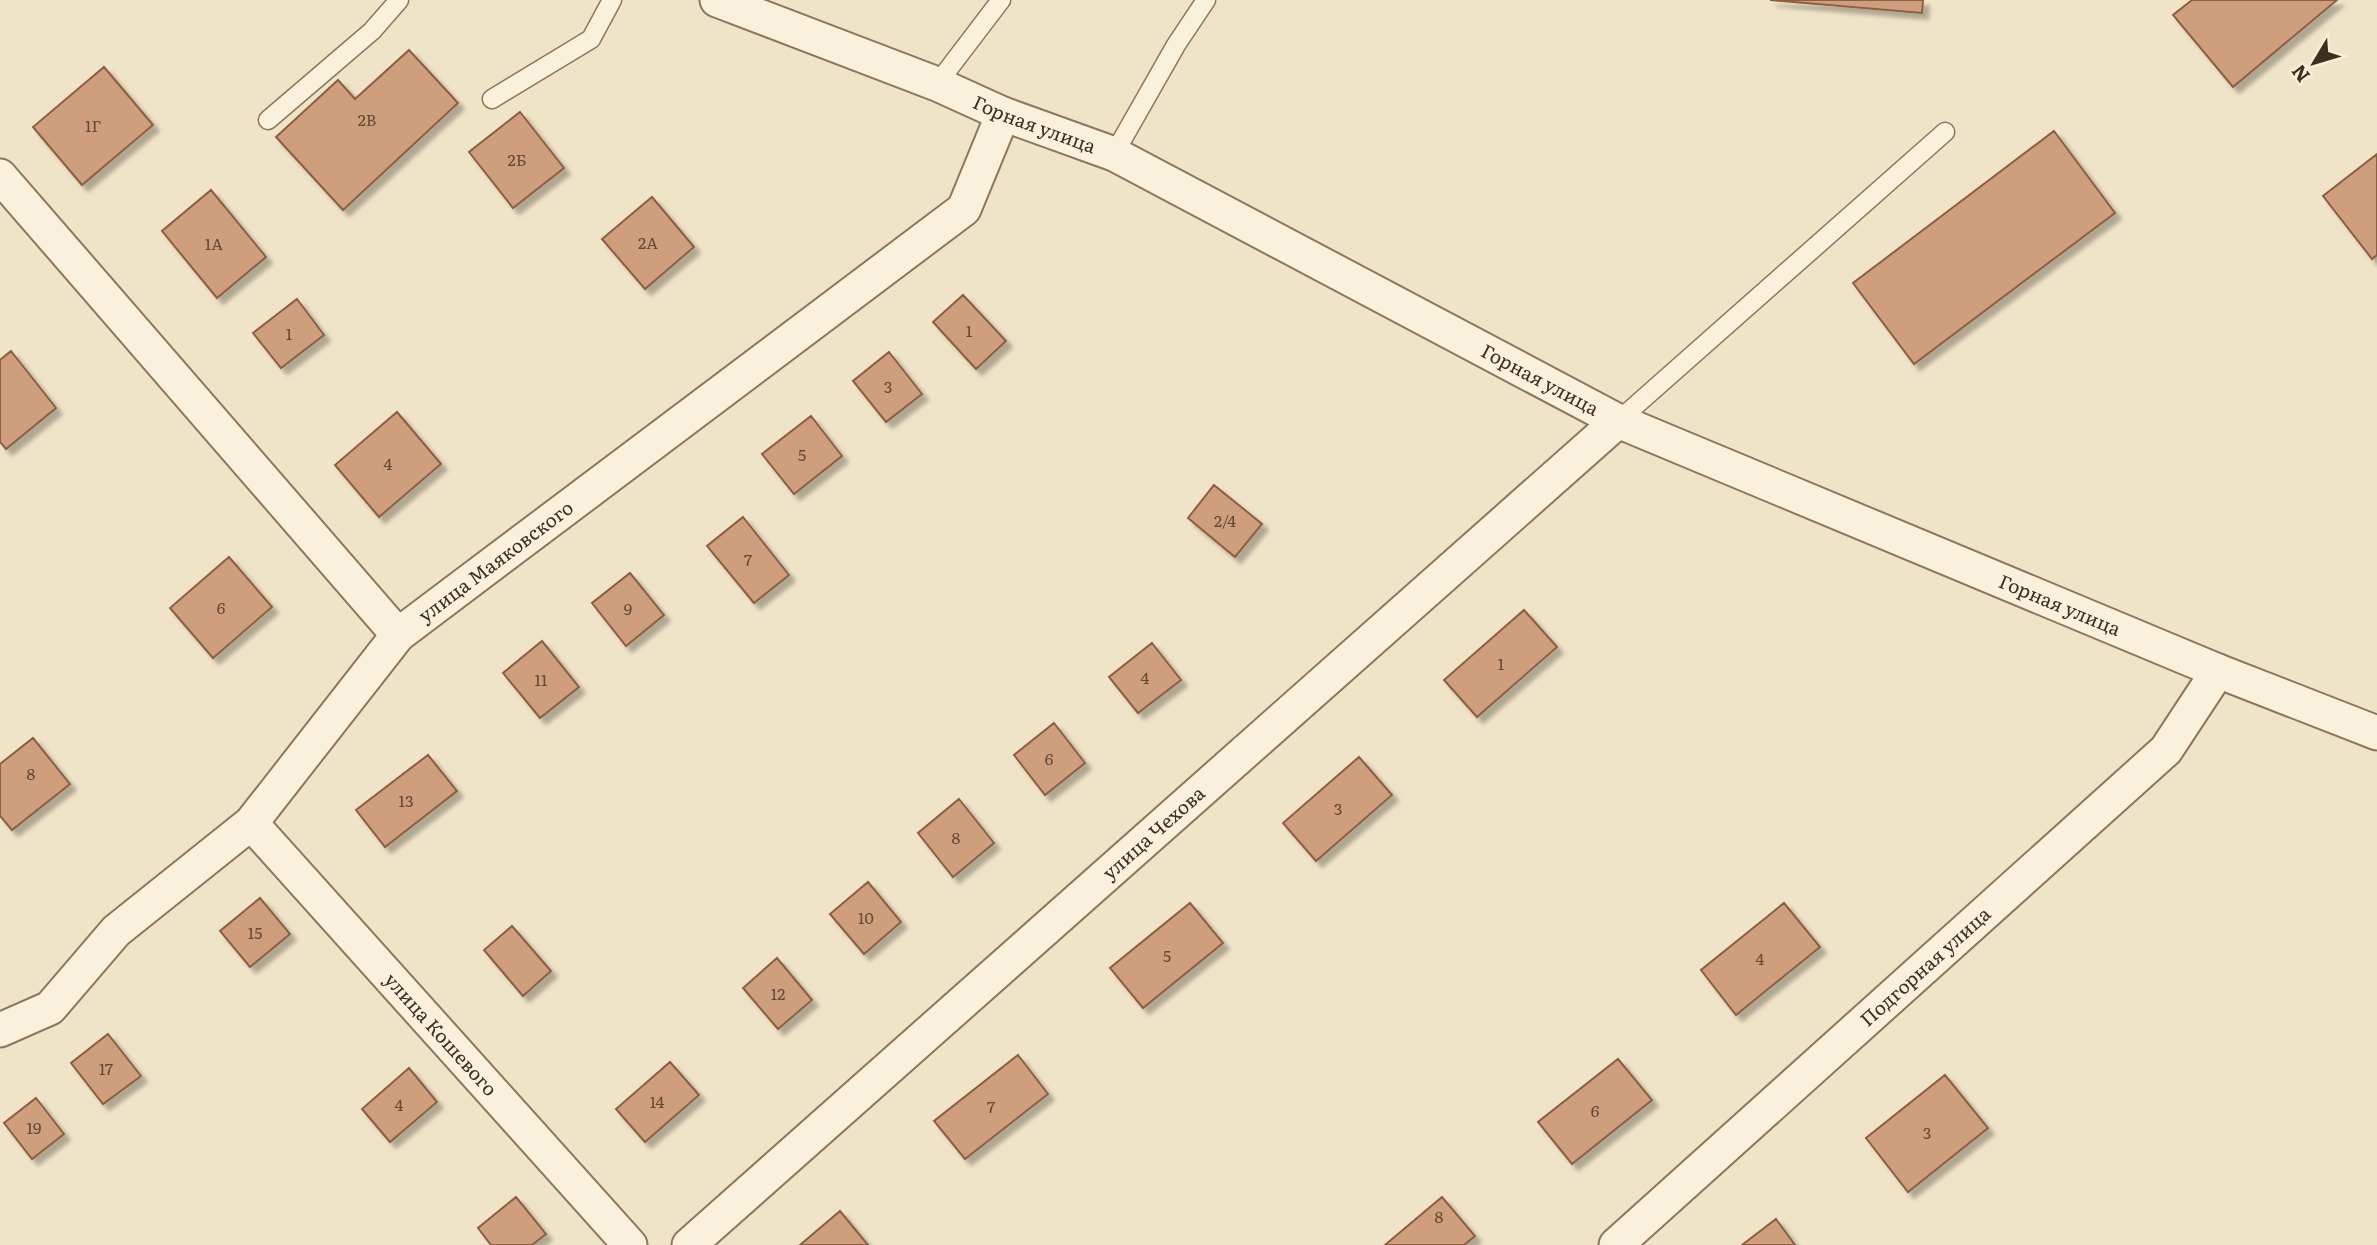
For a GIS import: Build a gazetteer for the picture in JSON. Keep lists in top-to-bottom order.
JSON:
{
  "streets": {
    "street": [
      "Горная улица",
      "улица Маяковского",
      "улица Чехова",
      "Подгорная улица",
      "улица Кошевого"
    ]
  },
  "crossings": [
    ["Горная улица", "улица Маяковского"],
    ["Горная улица", "улица Чехова"],
    ["Горная улица", "Подгорная улица"],
    ["улица Маяковского", "улица Кошевого"]
  ],
  "house_numbers": [
    "2В",
    "1Г",
    "2Б",
    "2А",
    "1А",
    "1",
    "1",
    "3",
    "5",
    "4",
    "2/4",
    "7",
    "6",
    "9",
    "1",
    "4",
    "11",
    "6",
    "8",
    "13",
    "3",
    "8",
    "10",
    "15",
    "5",
    "4",
    "12",
    "17",
    "14",
    "4",
    "7",
    "6",
    "19",
    "3",
    "8"
  ],
  "north": "bottom left"
}
